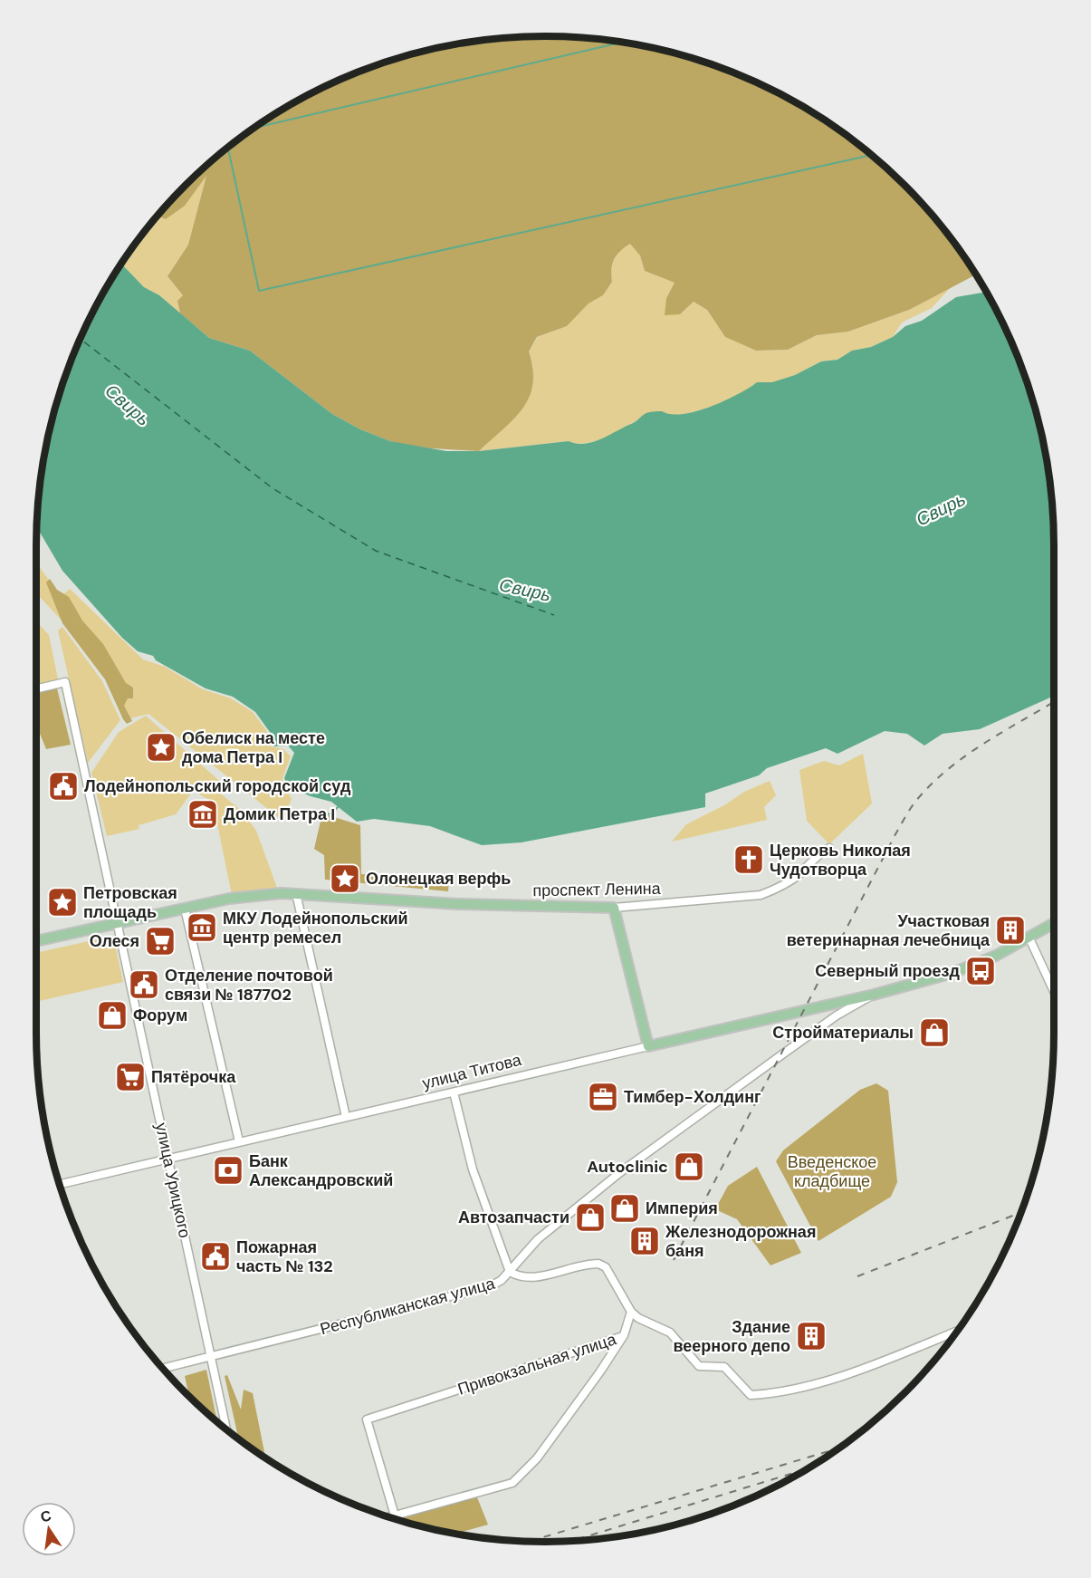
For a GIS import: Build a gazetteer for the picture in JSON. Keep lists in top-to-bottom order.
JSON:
{
  "streets": {
    "main road": ["проспект Ленина", "улица Титова"],
    "street": ["улица Урицкого", "Республиканская улица", "Привокзальная улица"]
  },
  "crossings": [
    ["проспект Ленина", "улица Урицкого"],
    ["улица Титова", "улица Урицкого"],
    ["улица Титова", "Республиканская улица"],
    ["улица Урицкого", "Республиканская улица"]
  ],
  "water": ["Свирь"],
  "parks": ["Введенское кладбище"],
  "places": {
    "place": ["Обелиск на месте дома Петра I", "Олонецкая верфь", "Петровская площадь"],
    "public building": ["Лодейнопольский городской суд", "Отделение почтовой связи № 187702", "Пожарная часть № 132"],
    "museum": ["Домик Петра I", "МКУ Лодейнопольский центр ремесел"],
    "church": ["Церковь Николая Чудотворца"],
    "building": ["Участковая ветеринарная лечебница", "Железнодорожная баня", "Здание веерного депо"],
    "supermarket": ["Олеся", "Пятёрочка"],
    "bus stop": ["Северный проезд"],
    "shop": [
      "Форум",
      "Стройматериалы",
      "Autoclinic",
      "Империя",
      "Автозапчасти"
    ],
    "office": ["Тимбер-Холдинг"],
    "bank": ["Банк Александровский"]
  },
  "north": "top"
}
